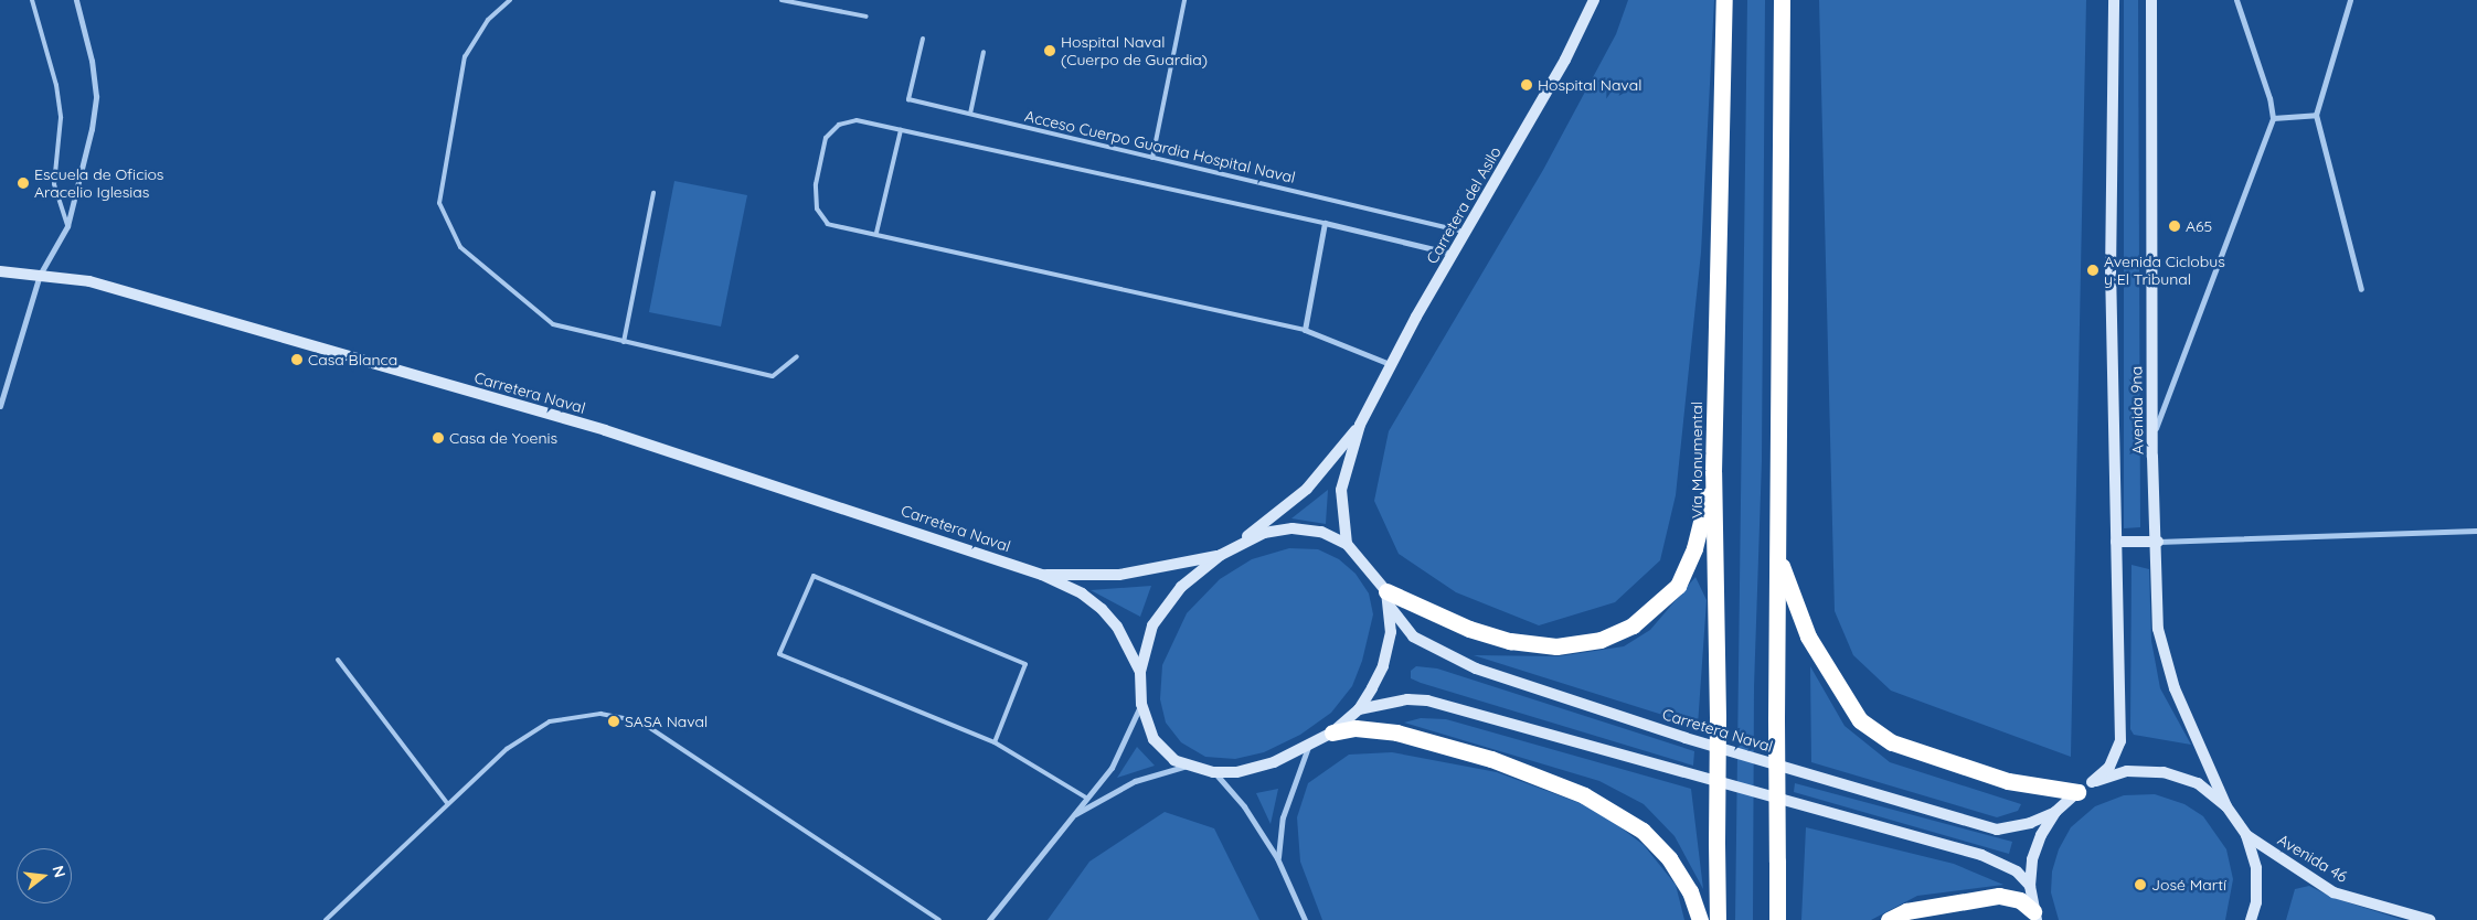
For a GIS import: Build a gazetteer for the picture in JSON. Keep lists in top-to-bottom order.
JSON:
{
  "streets": {
    "highway": ["Vía Monumental"],
    "main road": [
      "Carretera del Asilo",
      "Carretera Naval",
      "Avenida 9na",
      "Avenida 46"
    ],
    "lane": ["Acceso Cuerpo Guardia Hospital Naval"]
  },
  "crossings": [
    ["Acceso Cuerpo Guardia Hospital Naval", "Carretera del Asilo"],
    ["Carretera del Asilo", "Carretera Naval"]
  ],
  "places": [
    "Hospital Naval (Cuerpo de Guardia)",
    "Hospital Naval",
    "Escuela de Oficios Aracelio Iglesias",
    "A65",
    "Avenida Ciclobus y El Tribunal",
    "Casa Blanca",
    "Casa de Yoenis",
    "SASA Naval",
    "José Martí"
  ],
  "north": "right"
}
